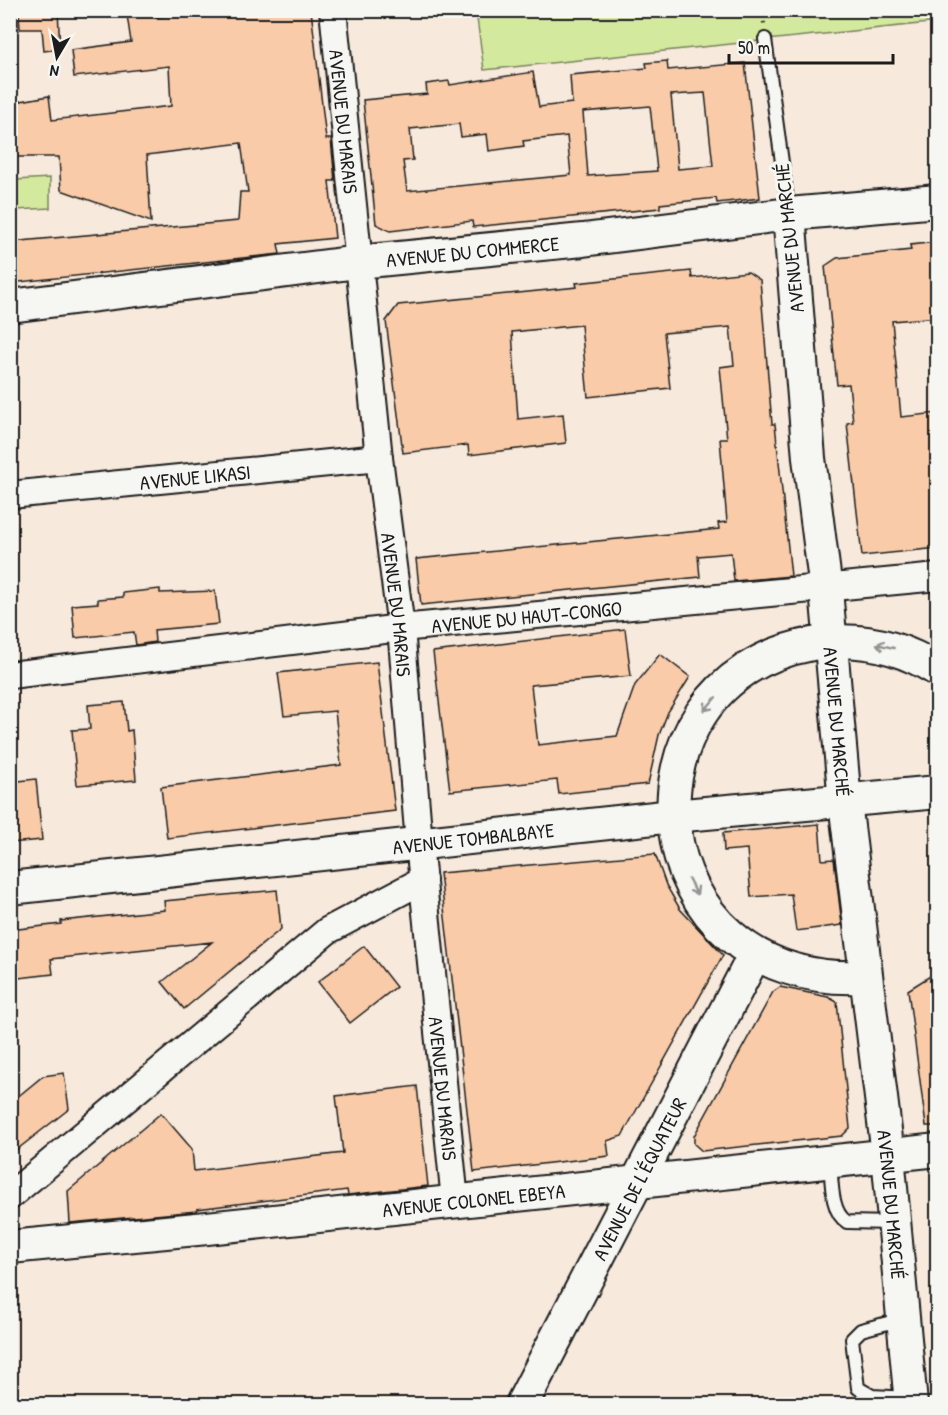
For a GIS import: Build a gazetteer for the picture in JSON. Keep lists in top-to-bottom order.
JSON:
{
  "streets": {
    "street": [
      "AVENUE DU MARAIS",
      "AVENUE DU MARCHÉ",
      "AVENUE DU COMMERCE",
      "AVENUE LIKASI",
      "AVENUE DU HAUT-CONGO",
      "AVENUE TOMBALBAYE",
      "AVENUE DE L'ÉQUATEUR",
      "AVENUE COLONEL EBEYA"
    ]
  },
  "crossings": [
    ["AVENUE DU MARAIS", "AVENUE DU COMMERCE"],
    ["AVENUE DU MARAIS", "AVENUE LIKASI"],
    ["AVENUE DU MARAIS", "AVENUE DU HAUT-CONGO"],
    ["AVENUE DU MARAIS", "AVENUE TOMBALBAYE"],
    ["AVENUE DU MARAIS", "AVENUE COLONEL EBEYA"],
    ["AVENUE DU MARCHÉ", "AVENUE DU COMMERCE"],
    ["AVENUE DU MARCHÉ", "AVENUE DU HAUT-CONGO"],
    ["AVENUE DU MARCHÉ", "AVENUE TOMBALBAYE"],
    ["AVENUE DU MARCHÉ", "AVENUE COLONEL EBEYA"],
    ["AVENUE DE L'ÉQUATEUR", "AVENUE COLONEL EBEYA"]
  ],
  "scale_bar": "50 m",
  "north": "bottom"
}
